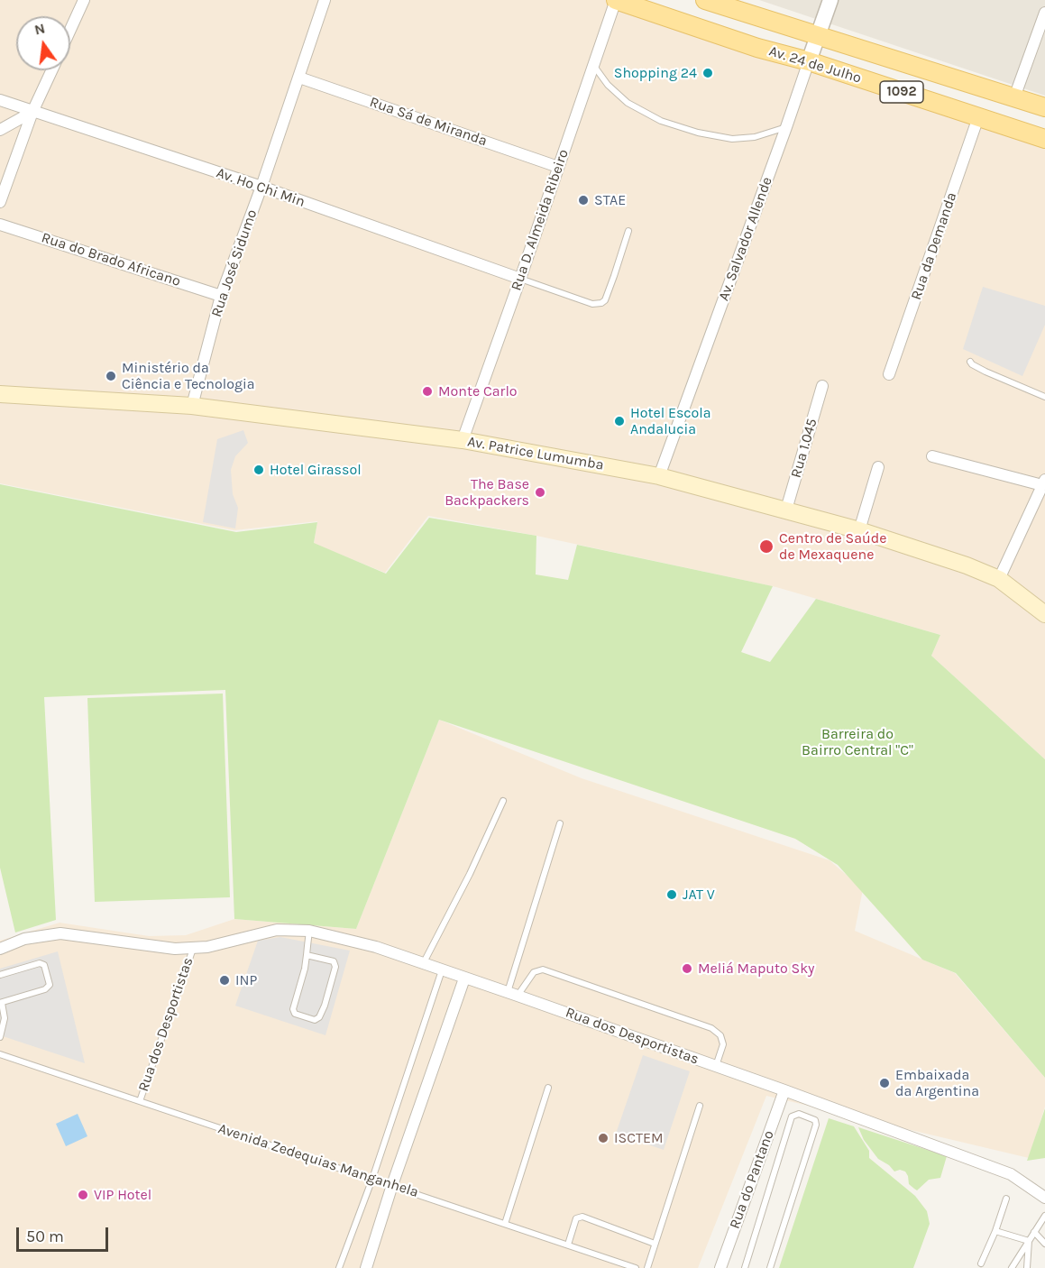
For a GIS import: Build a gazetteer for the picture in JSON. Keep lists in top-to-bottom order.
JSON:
{
  "streets": {
    "main road": ["Av. 24 de Julho", "1092", "Av. Patrice Lumumba"],
    "street": [
      "Rua Sá de Miranda",
      "Av. Ho Chi Min",
      "Rua D. Almeida Ribeiro",
      "Av. Salvador Allende",
      "Rua da Demanda",
      "Rua do Brado Africano",
      "Rua José Sidumo",
      "Rua 1.045",
      "Rua dos Desportistas",
      "Rua do Pantano"
    ],
    "lane": ["Avenida Zedequias Manganhela"]
  },
  "crossings": [
    ["Av. 24 de Julho", "Rua D. Almeida Ribeiro"],
    ["Av. 24 de Julho", "Av. Salvador Allende"],
    ["Av. 24 de Julho", "Rua da Demanda"],
    ["Rua Sá de Miranda", "Rua D. Almeida Ribeiro"],
    ["Rua Sá de Miranda", "Rua José Sidumo"],
    ["Av. Ho Chi Min", "Rua D. Almeida Ribeiro"],
    ["Av. Ho Chi Min", "Rua José Sidumo"],
    ["Rua D. Almeida Ribeiro", "Av. Patrice Lumumba"],
    ["Av. Salvador Allende", "Av. Patrice Lumumba"],
    ["Rua do Brado Africano", "Rua José Sidumo"],
    ["Rua José Sidumo", "Av. Patrice Lumumba"],
    ["Rua 1.045", "Av. Patrice Lumumba"],
    ["Rua dos Desportistas", "Avenida Zedequias Manganhela"],
    ["Rua dos Desportistas", "Rua do Pantano"]
  ],
  "parks": ["Barreira do Bairro Central \"C\""],
  "places": [
    "Shopping 24",
    "STAE",
    "Ministério da Ciência e Tecnologia",
    "Monte Carlo",
    "Hotel Escola Andalucia",
    "Hotel Girassol",
    "The Base Backpackers",
    "Centro de Saúde de Mexaquene",
    "JAT V",
    "Meliá Maputo Sky",
    "INP",
    "Embaixada da Argentina",
    "ISCTEM",
    "VIP Hotel"
  ],
  "scale_bar": "50 m",
  "north": "top"
}
